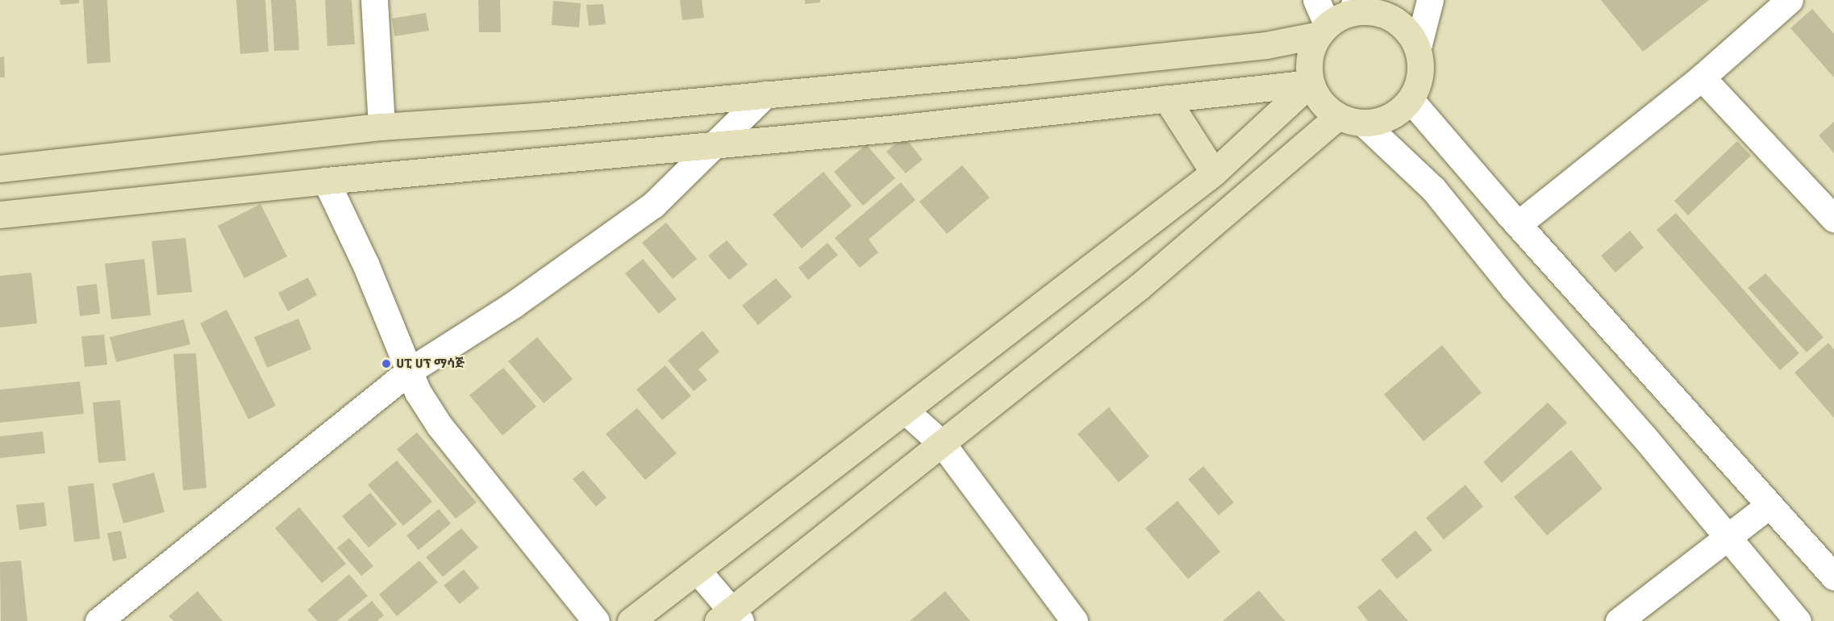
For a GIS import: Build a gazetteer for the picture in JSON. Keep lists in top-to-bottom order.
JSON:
{
  "places": ["ሀፒ ሀፕ ማሳጅ"]
}
